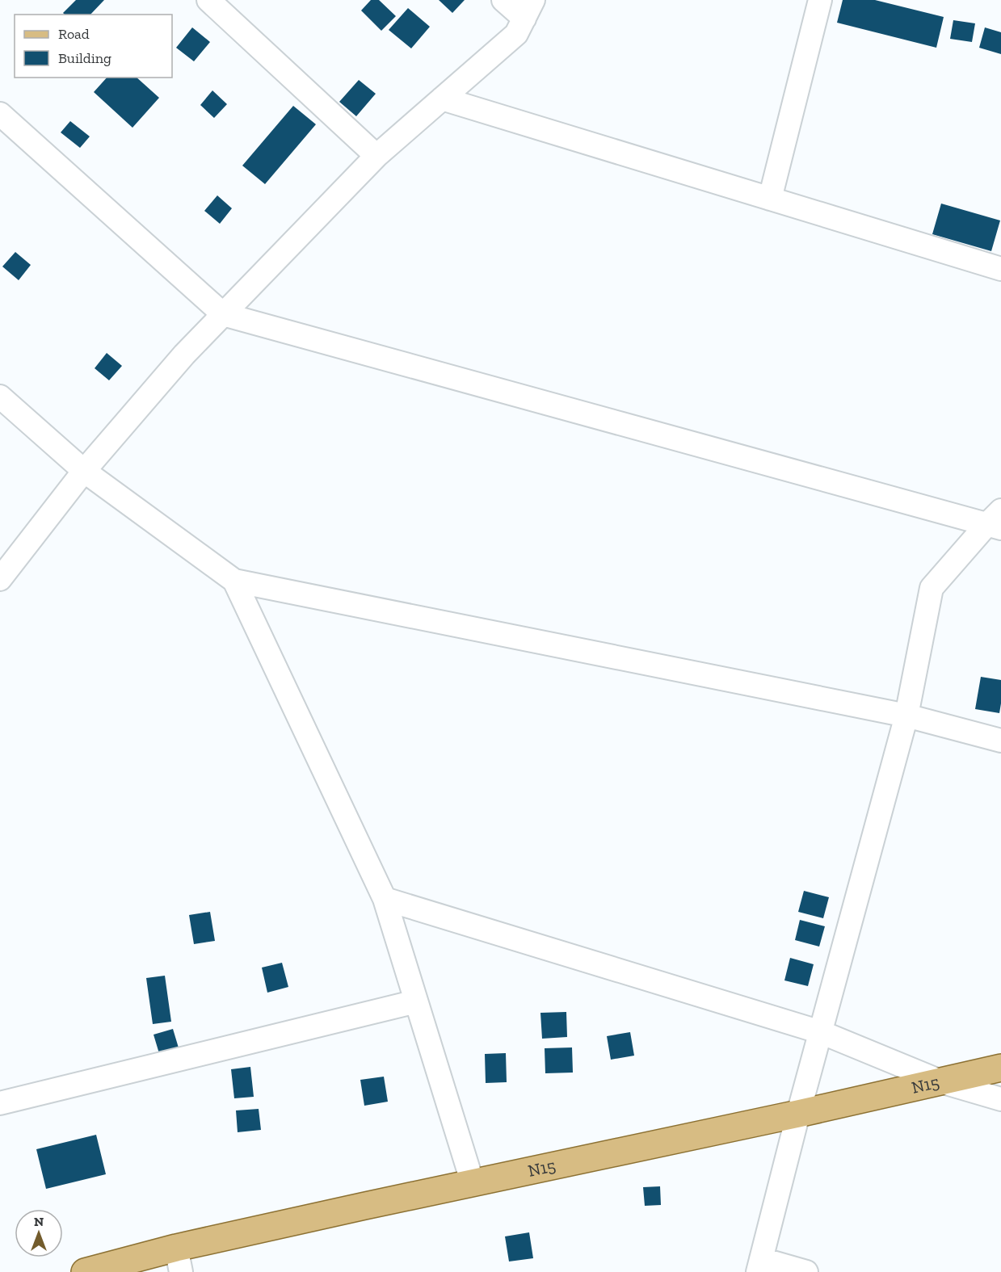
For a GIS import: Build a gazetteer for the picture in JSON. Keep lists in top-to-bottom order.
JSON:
{
  "streets": {
    "main road": ["N15"]
  },
  "legend": ["Road", "Building"],
  "north": "top"
}
